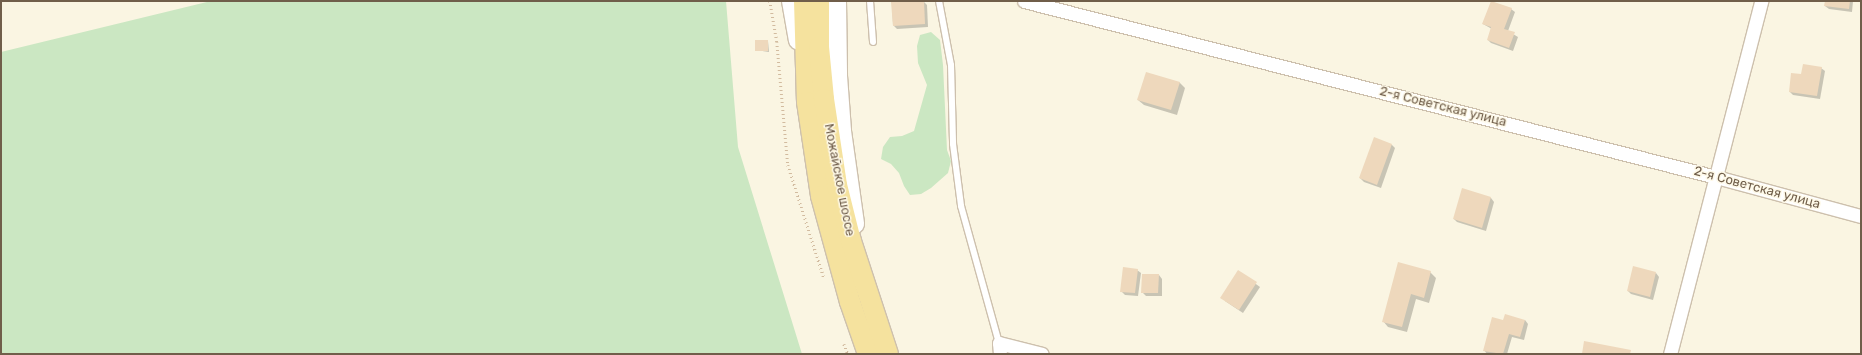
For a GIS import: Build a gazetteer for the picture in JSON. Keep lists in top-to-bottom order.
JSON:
{
  "streets": {
    "main road": ["Можайское шоссе"],
    "street": ["2-я Советская улица"]
  }
}
